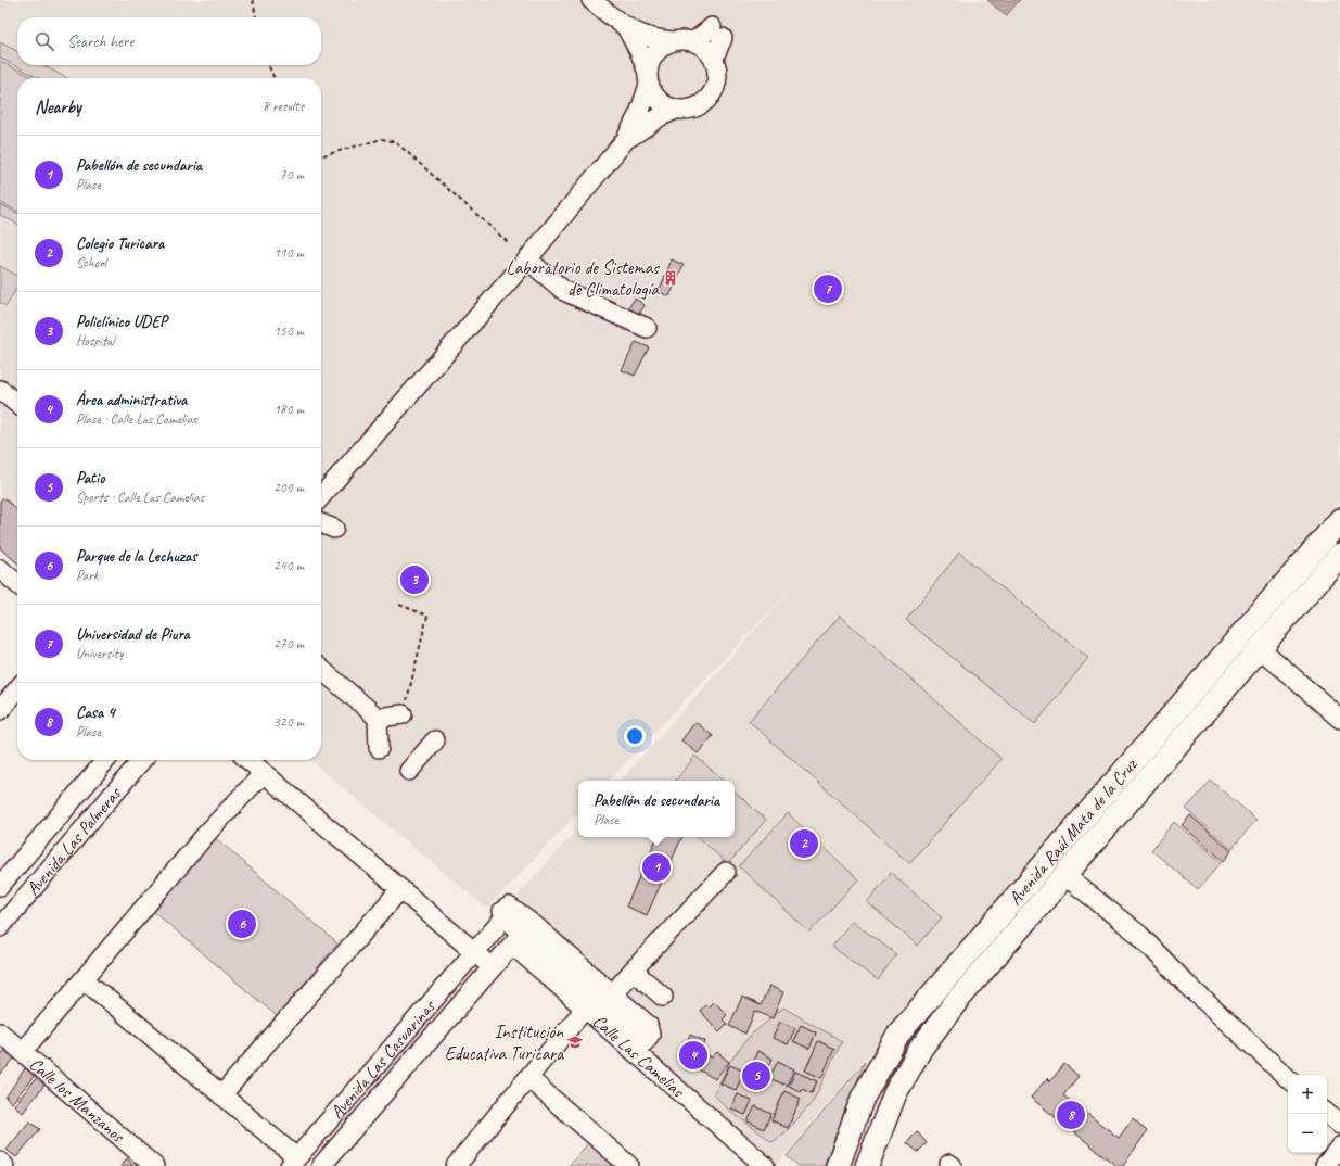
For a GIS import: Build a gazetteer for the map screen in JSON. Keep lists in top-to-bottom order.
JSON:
{
  "streets": {
    "main road": ["Avenida Raúl Mata de la Cruz"],
    "street": [
      "Avenida Las Palmeras",
      "Calle Las Camelias",
      "Avenida Las Casuarinas",
      "Calle los Manzanos"
    ]
  },
  "crossings": [
    ["Calle Las Camelias", "Avenida Las Casuarinas"]
  ],
  "places": {
    "building": ["Laboratorio de Sistemas de Climatología"],
    "school or university": ["Institución Educativa Turicara"]
  },
  "page": {
    "search": "Search here",
    "heading": ["Nearby", "8 results"],
    "list": [
      {
        "mark": "1",
        "name": "Pabellón de secundaria",
        "note": "Place",
        "value": "70 m"
      },
      {
        "mark": "2",
        "name": "Colegio Turicara",
        "note": "School",
        "value": "110 m"
      },
      {
        "mark": "3",
        "name": "Policlínico UDEP",
        "note": "Hospital",
        "value": "150 m"
      },
      {
        "mark": "4",
        "name": "Área administrativa",
        "note": "Place · Calle Las Camelias",
        "value": "180 m"
      },
      {
        "mark": "5",
        "name": "Patio",
        "note": "Sports · Calle Las Camelias",
        "value": "200 m"
      },
      {
        "mark": "6",
        "name": "Parque de la Lechuzas",
        "note": "Park",
        "value": "240 m"
      },
      {
        "mark": "7",
        "name": "Universidad de Piura",
        "note": "University",
        "value": "270 m"
      },
      {
        "mark": "8",
        "name": "Casa 4",
        "note": "Place",
        "value": "320 m"
      }
    ],
    "pins": [
      "7",
      "3",
      "2",
      "1",
      "6",
      "4",
      "5",
      "8"
    ],
    "popup": ["Pabellón de secundaria", "Place"],
    "map_buttons": ["+", "−"]
  }
}
